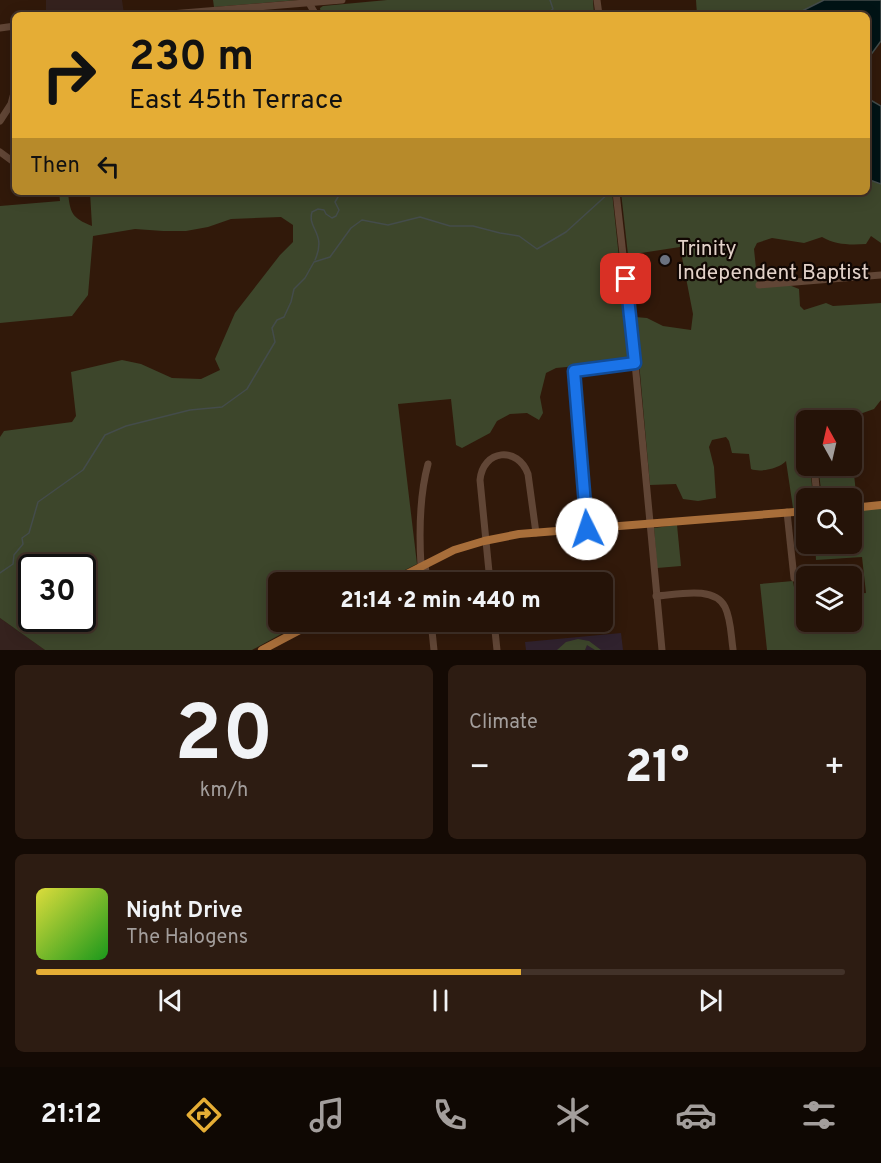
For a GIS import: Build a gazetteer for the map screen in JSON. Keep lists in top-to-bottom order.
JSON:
{
  "places": ["Trinity Independent Baptist"],
  "north": "top",
  "page": {
    "turn": ["230 m", "East 45th Terrace"],
    "then": "Then",
    "limit": "30",
    "trip": "21:14 · 2 min · 440 m",
    "tile": [
      ["20", "km/h"],
      "Climate"
    ],
    "heat": ["−", "21°", "+"],
    "song": ["Night Drive", "The Halogens"],
    "tabs": "21:12"
  }
}
